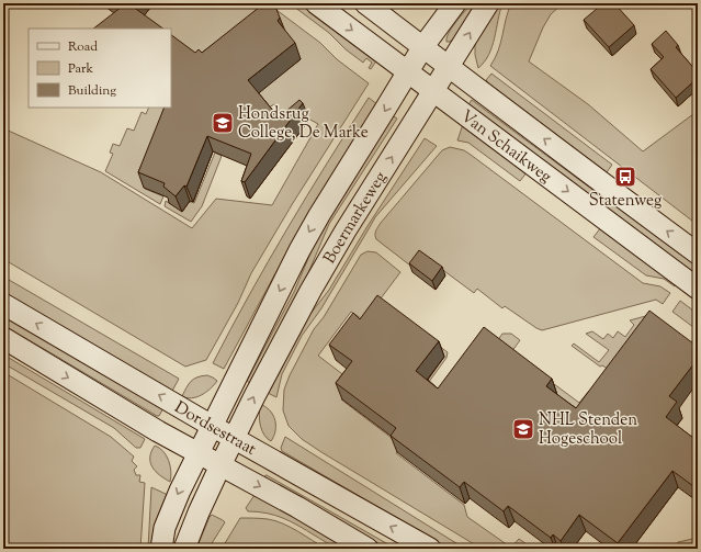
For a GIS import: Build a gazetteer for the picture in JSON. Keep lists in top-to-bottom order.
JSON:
{
  "streets": {
    "street": ["Van Schaikweg", "Boermarkeweg", "Dordsestraat"]
  },
  "crossings": [
    ["Van Schaikweg", "Boermarkeweg"],
    ["Boermarkeweg", "Dordsestraat"]
  ],
  "places": {
    "school or university": ["Hondsrug College, De Marke", "NHL Stenden Hogeschool"],
    "bus stop": ["Statenweg"]
  },
  "legend": ["Road", "Park", "Building"]
}
